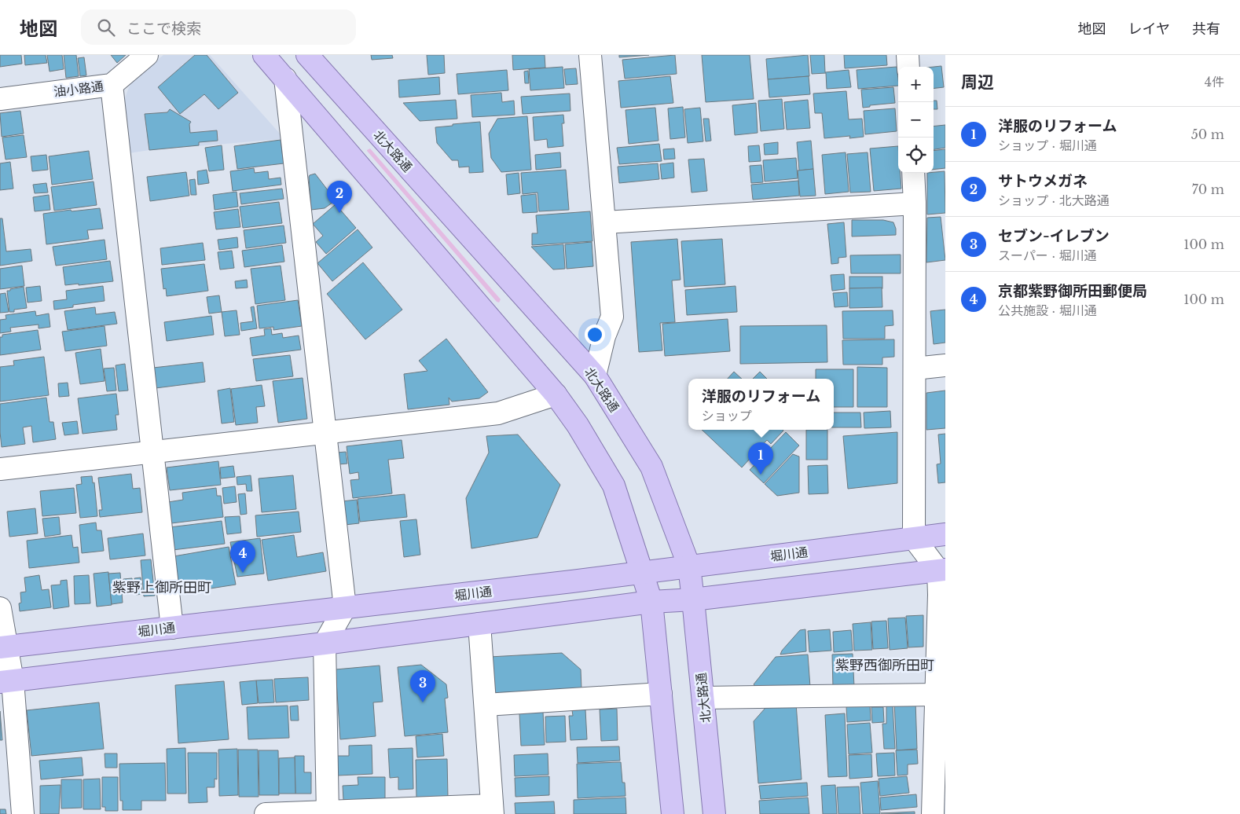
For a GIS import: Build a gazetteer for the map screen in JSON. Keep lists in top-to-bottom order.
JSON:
{
  "streets": {
    "main road": ["北大路通", "堀川通"],
    "street": ["油小路通"]
  },
  "crossings": [
    ["北大路通", "堀川通"]
  ],
  "districts": ["紫野上御所田町", "紫野西御所田町"],
  "page": {
    "header": "地図",
    "search": "ここで検索",
    "nav": ["地図", "レイヤ", "共有"],
    "heading": ["周辺", "4件"],
    "map_buttons": ["+", "−"],
    "list": [
      {
        "mark": "1",
        "name": "洋服のリフォーム",
        "note": "ショップ · 堀川通",
        "value": "50 m"
      },
      {
        "mark": "2",
        "name": "サトウメガネ",
        "note": "ショップ · 北大路通",
        "value": "70 m"
      },
      {
        "mark": "3",
        "name": "セブン-イレブン",
        "note": "スーパー · 堀川通",
        "value": "100 m"
      },
      {
        "mark": "4",
        "name": "京都紫野御所田郵便局",
        "note": "公共施設 · 堀川通",
        "value": "100 m"
      }
    ],
    "pins": [
      "2",
      "1",
      "4",
      "3"
    ],
    "popup": ["洋服のリフォーム", "ショップ"]
  }
}
